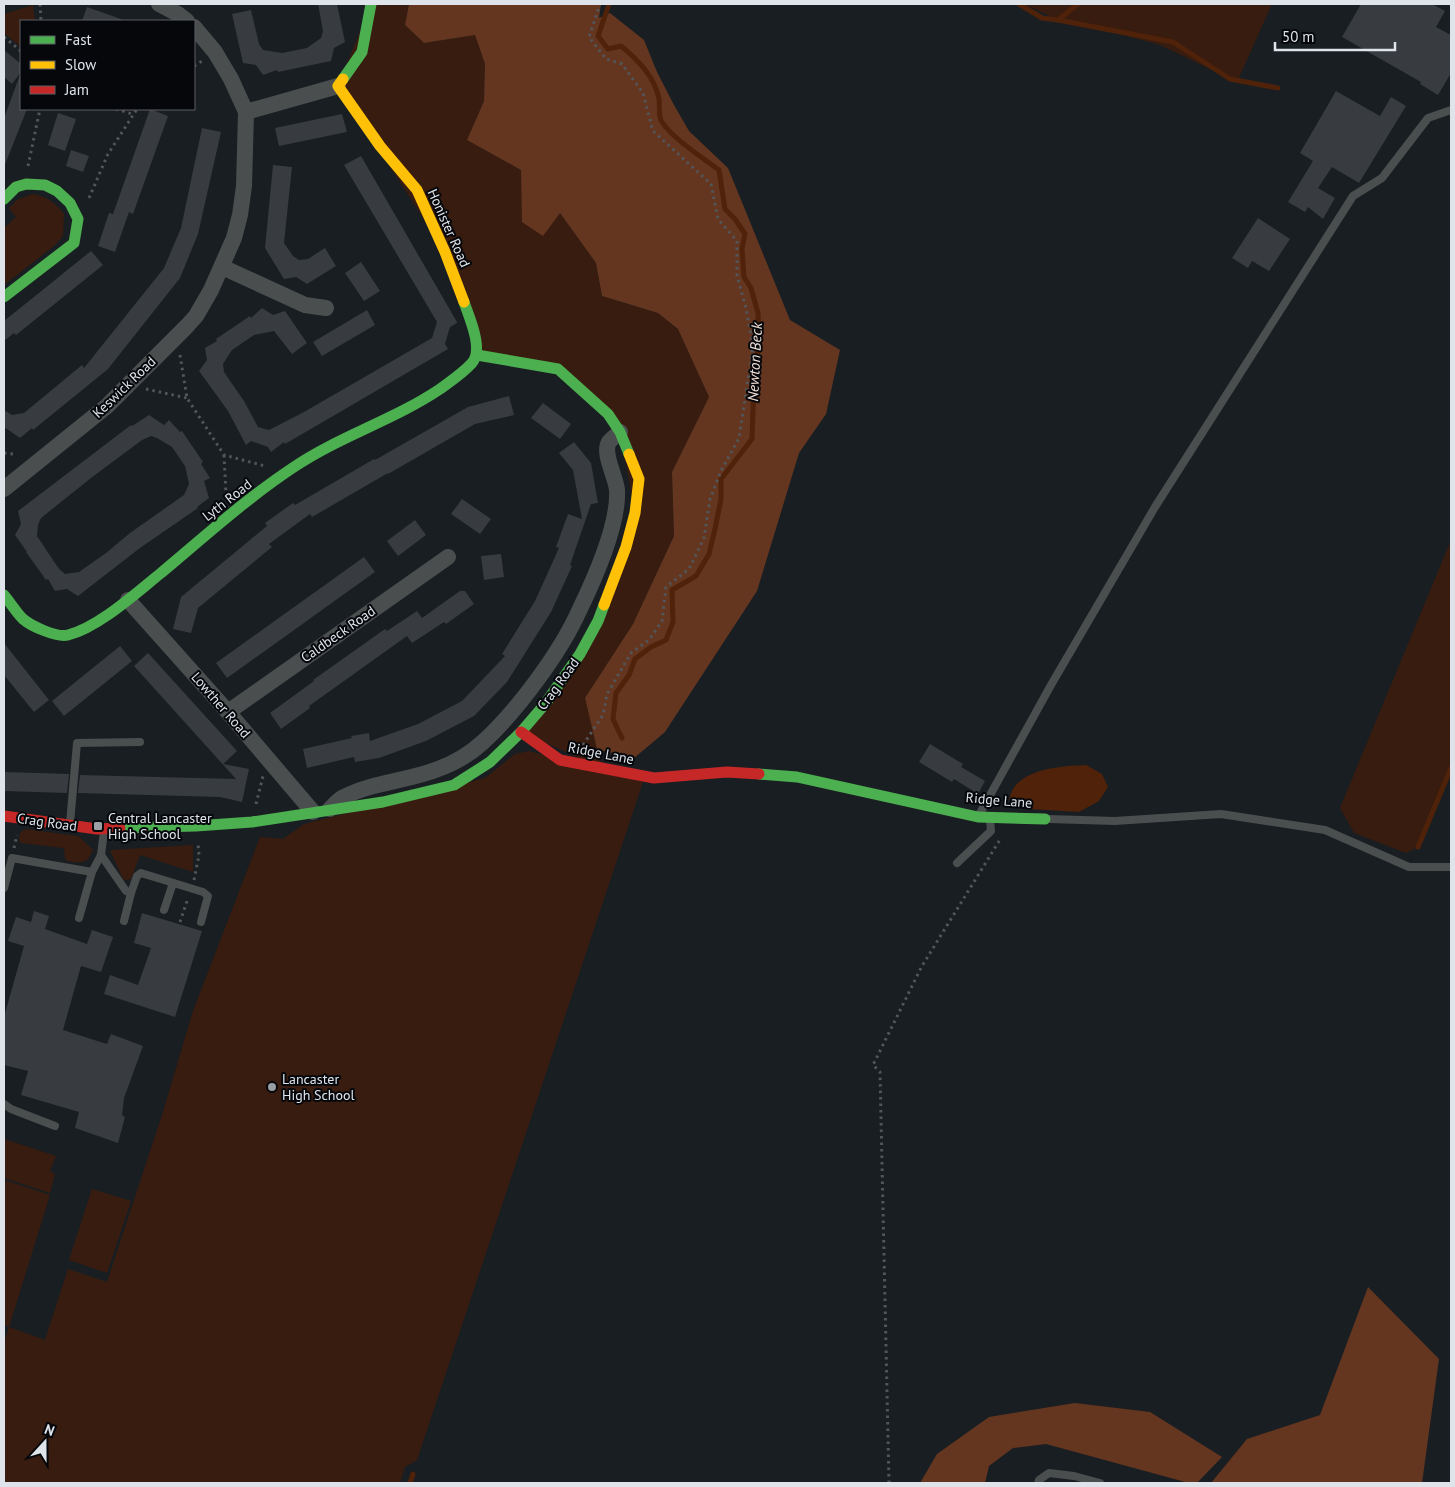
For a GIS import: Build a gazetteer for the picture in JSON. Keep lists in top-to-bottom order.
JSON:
{
  "streets": {
    "street": [
      "Honister Road",
      "Keswick Road",
      "Lyth Road",
      "Caldbeck Road",
      "Crag Road",
      "Lowther Road",
      "Ridge Lane"
    ]
  },
  "crossings": [
    ["Honister Road", "Lyth Road"],
    ["Honister Road", "Crag Road"],
    ["Lyth Road", "Crag Road"],
    ["Lyth Road", "Lowther Road"],
    ["Caldbeck Road", "Lowther Road"],
    ["Crag Road", "Lowther Road"],
    ["Crag Road", "Ridge Lane"]
  ],
  "water": ["Newton Beck"],
  "places": {
    "transit": ["Central Lancaster High School"],
    "other": ["Lancaster High School"]
  },
  "legend": ["Fast", "Slow", "Jam"],
  "scale_bar": "50 m",
  "north": "top"
}
